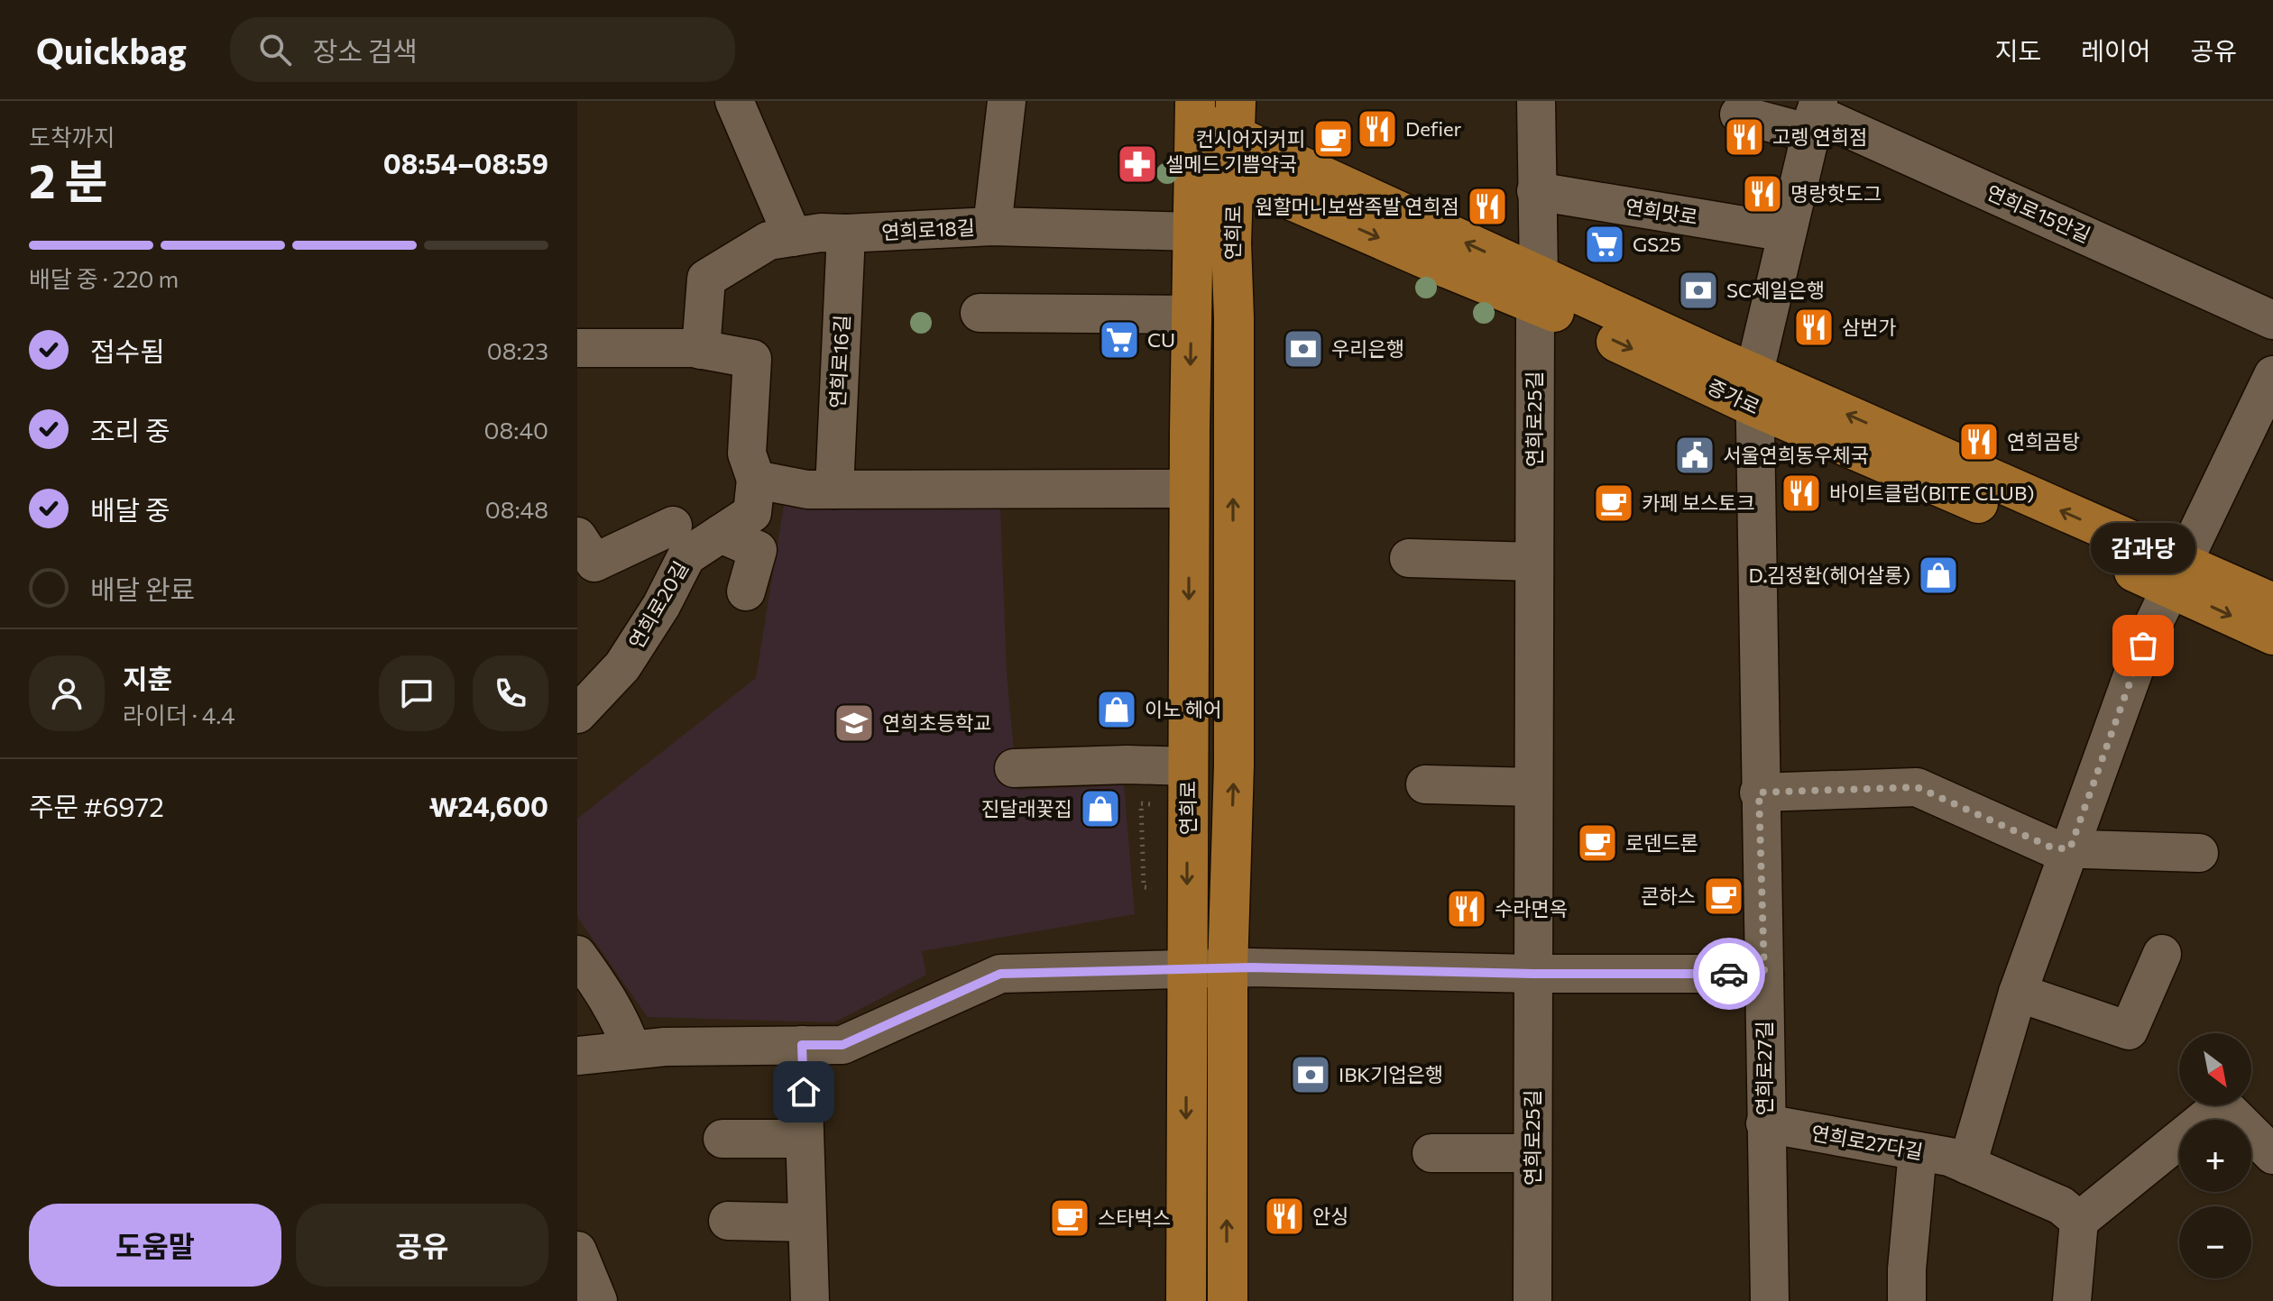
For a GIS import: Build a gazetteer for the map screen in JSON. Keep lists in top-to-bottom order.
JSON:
{
  "streets": {
    "main road": ["연희로", "증가로"],
    "street": [
      "연희맛로",
      "연희로15안길",
      "연희로18길",
      "연희로16길",
      "연희로25길",
      "연희로20길",
      "연희로27길",
      "연희로27다길"
    ]
  },
  "crossings": [
    ["연희맛로", "증가로"],
    ["연희로15안길", "증가로"],
    ["연희로18길", "연희로"],
    ["연희로18길", "연희로16길"],
    ["연희로", "증가로"],
    ["증가로", "연희로25길"],
    ["증가로", "연희로27길"],
    ["연희로27길", "연희로27다길"]
  ],
  "places": {
    "restaurant": [
      "Defier",
      "고렝 연희점",
      "명랑핫도그",
      "원할머니보쌈족발 연희점",
      "삼번가",
      "연희곰탕",
      "바이트클럽(BITE CLUB)",
      "수라면옥",
      "안싱"
    ],
    "cafe": [
      "컨시어지커피",
      "카페 보스토크",
      "로덴드론",
      "콘하스",
      "스타벅스"
    ],
    "pharmacy": ["셀메드 기쁨약국"],
    "supermarket": ["GS25", "CU"],
    "bank": ["SC제일은행", "우리은행", "IBK기업은행"],
    "public building": ["서울연희동우체국"],
    "shop": ["D.김정환(헤어살롱)", "이노 헤어", "진달래꽃집"],
    "other": ["감과당"],
    "school or university": ["연희초등학교"]
  },
  "north": "bottom right",
  "page": {
    "header": "Quickbag",
    "search": "장소 검색",
    "nav": ["지도", "레이어", "공유"],
    "heading": ["2 분", "도착까지", "08:54–08:59"],
    "panel": [
      "지훈",
      "라이더 · 4.4",
      "주문 #6972",
      "₩24,600"
    ],
    "bar": "배달 중 · 220 m",
    "list": [
      ["접수됨", "08:23"],
      ["조리 중", "08:40"],
      ["배달 중", "08:48"],
      "배달 완료"
    ],
    "bubble": "감과당",
    "map_buttons": ["+", "−"],
    "buttons": ["도움말", "공유"]
  }
}
